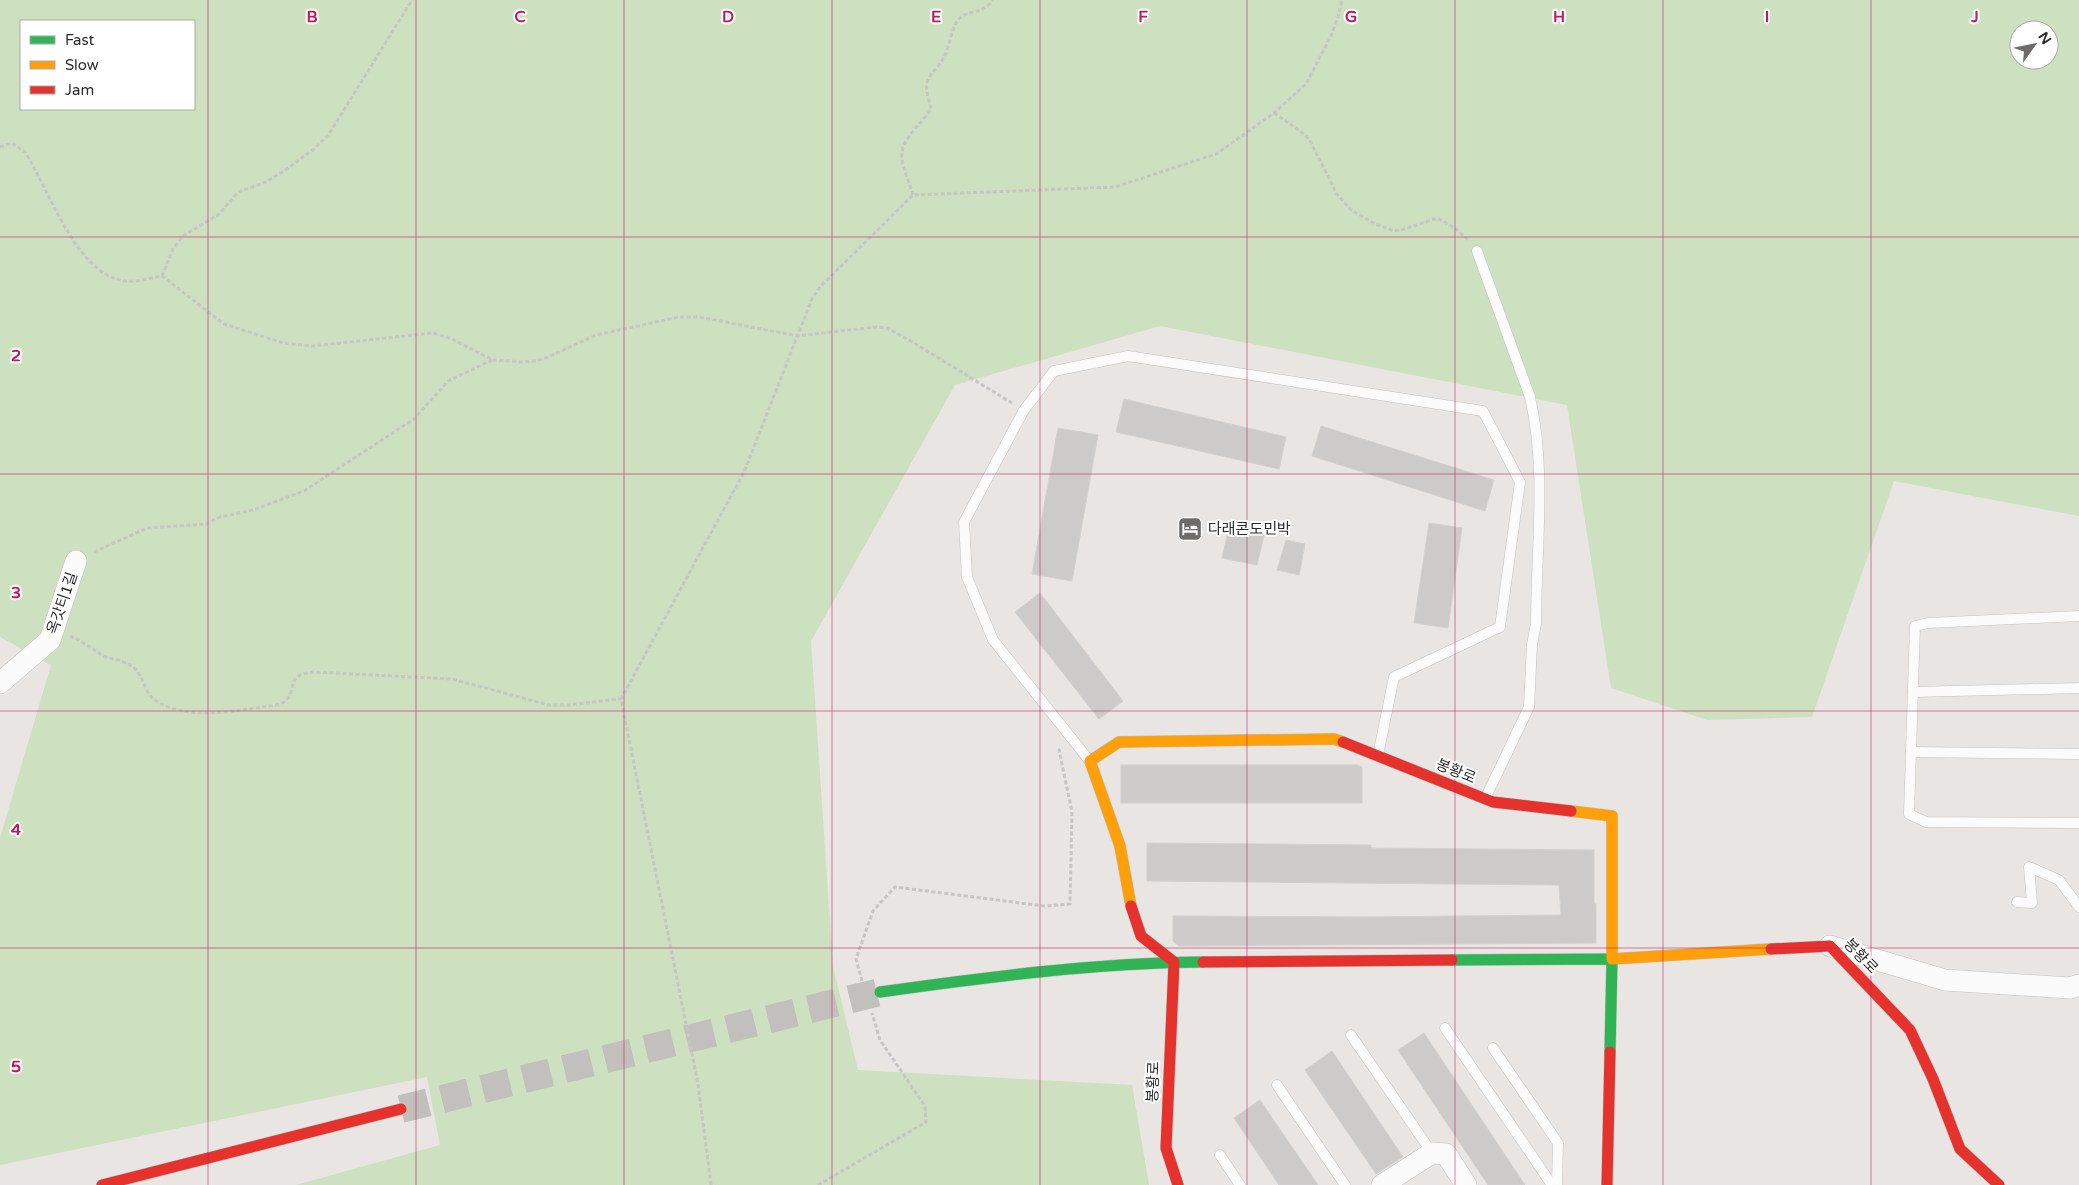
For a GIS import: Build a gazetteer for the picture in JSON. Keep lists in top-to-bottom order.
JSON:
{
  "streets": {
    "street": ["옥갓티1길", "봉황로"]
  },
  "places": {
    "hotel": ["다래콘도민박"]
  },
  "legend": ["Fast", "Slow", "Jam"],
  "north": "top right",
  "grid": {
    "columns": [
      "B",
      "C",
      "D",
      "E",
      "F",
      "G",
      "H",
      "I",
      "J"
    ],
    "rows": [
      "2",
      "3",
      "4",
      "5"
    ]
  }
}
